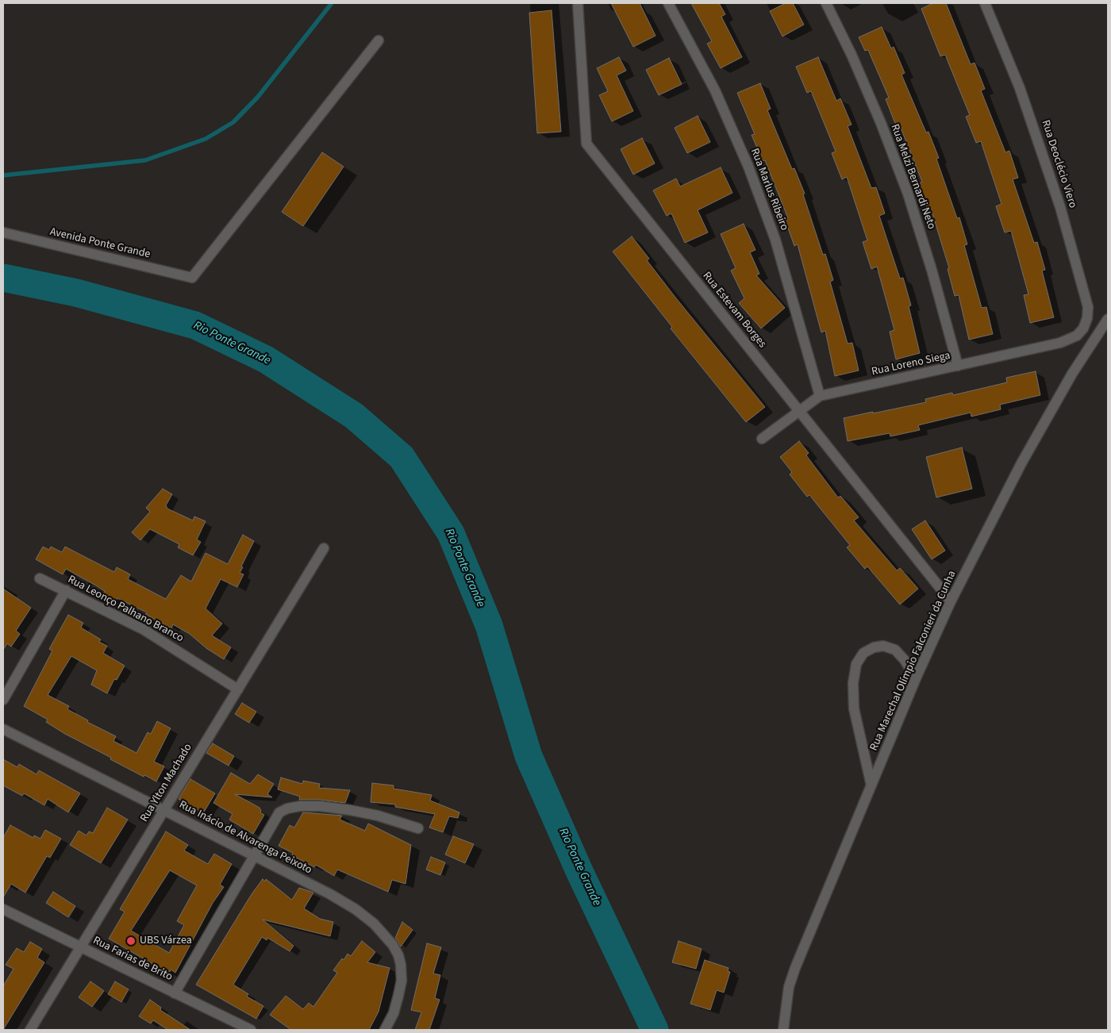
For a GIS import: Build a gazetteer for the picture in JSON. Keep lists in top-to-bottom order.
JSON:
{
  "streets": {
    "street": [
      "Rua Deoclécio Viero",
      "Rua Melzi Bernardi Neto",
      "Rua Marlus Ribeiro",
      "Avenida Ponte Grande",
      "Rua Estevam Borges",
      "Rua Loreno Siega",
      "Rua Leonço Palhano Branco",
      "Rua Marechal Olímpio Falconieri da Cunha",
      "Rua Ylton Machado",
      "Rua Inácio de Alvarenga Peixoto",
      "Rua Farias de Brito"
    ]
  },
  "crossings": [
    ["Rua Deoclécio Viero", "Rua Loreno Siega"],
    ["Rua Melzi Bernardi Neto", "Rua Loreno Siega"],
    ["Rua Marlus Ribeiro", "Rua Loreno Siega"],
    ["Rua Estevam Borges", "Rua Loreno Siega"],
    ["Rua Estevam Borges", "Rua Marechal Olímpio Falconieri da Cunha"],
    ["Rua Leonço Palhano Branco", "Rua Ylton Machado"],
    ["Rua Ylton Machado", "Rua Inácio de Alvarenga Peixoto"],
    ["Rua Ylton Machado", "Rua Farias de Brito"]
  ],
  "water": ["Rio Ponte Grande"],
  "places": ["UBS Várzea"]
}
